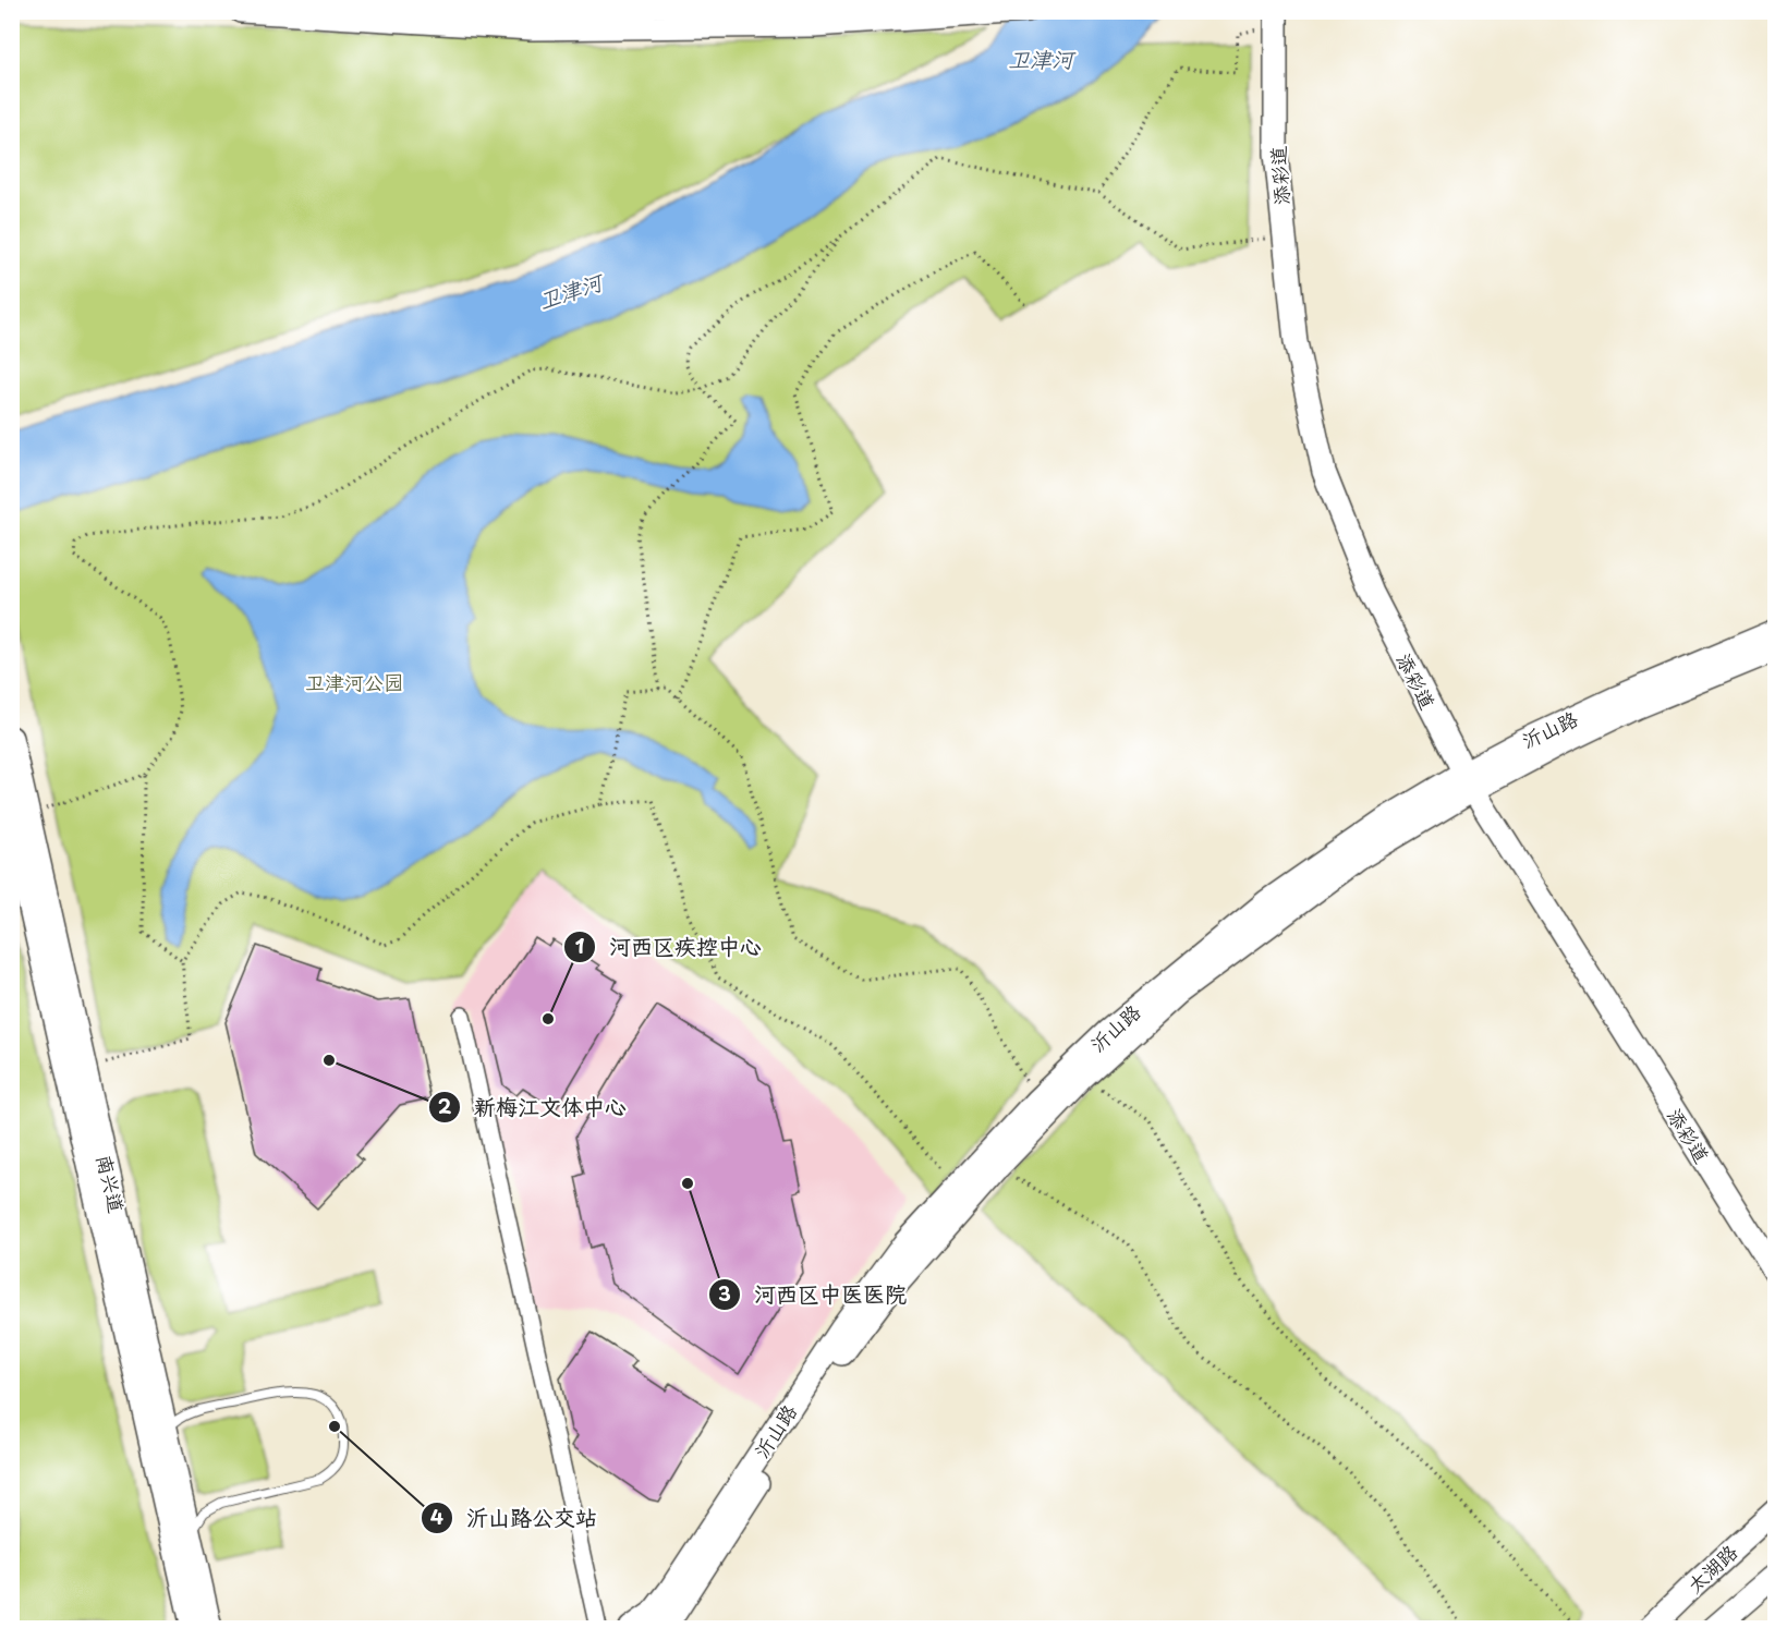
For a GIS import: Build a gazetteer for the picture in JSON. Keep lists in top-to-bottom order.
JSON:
{
  "streets": {
    "street": [
      "添彩道",
      "沂山路",
      "南兴道",
      "太湖路"
    ]
  },
  "crossings": [
    ["添彩道", "沂山路"]
  ],
  "water": ["卫津河"],
  "parks": ["卫津河公园"],
  "places": [
    "河西区疾控中心",
    "新梅江文体中心",
    "河西区中医医院",
    "沂山路公交站"
  ]
}
